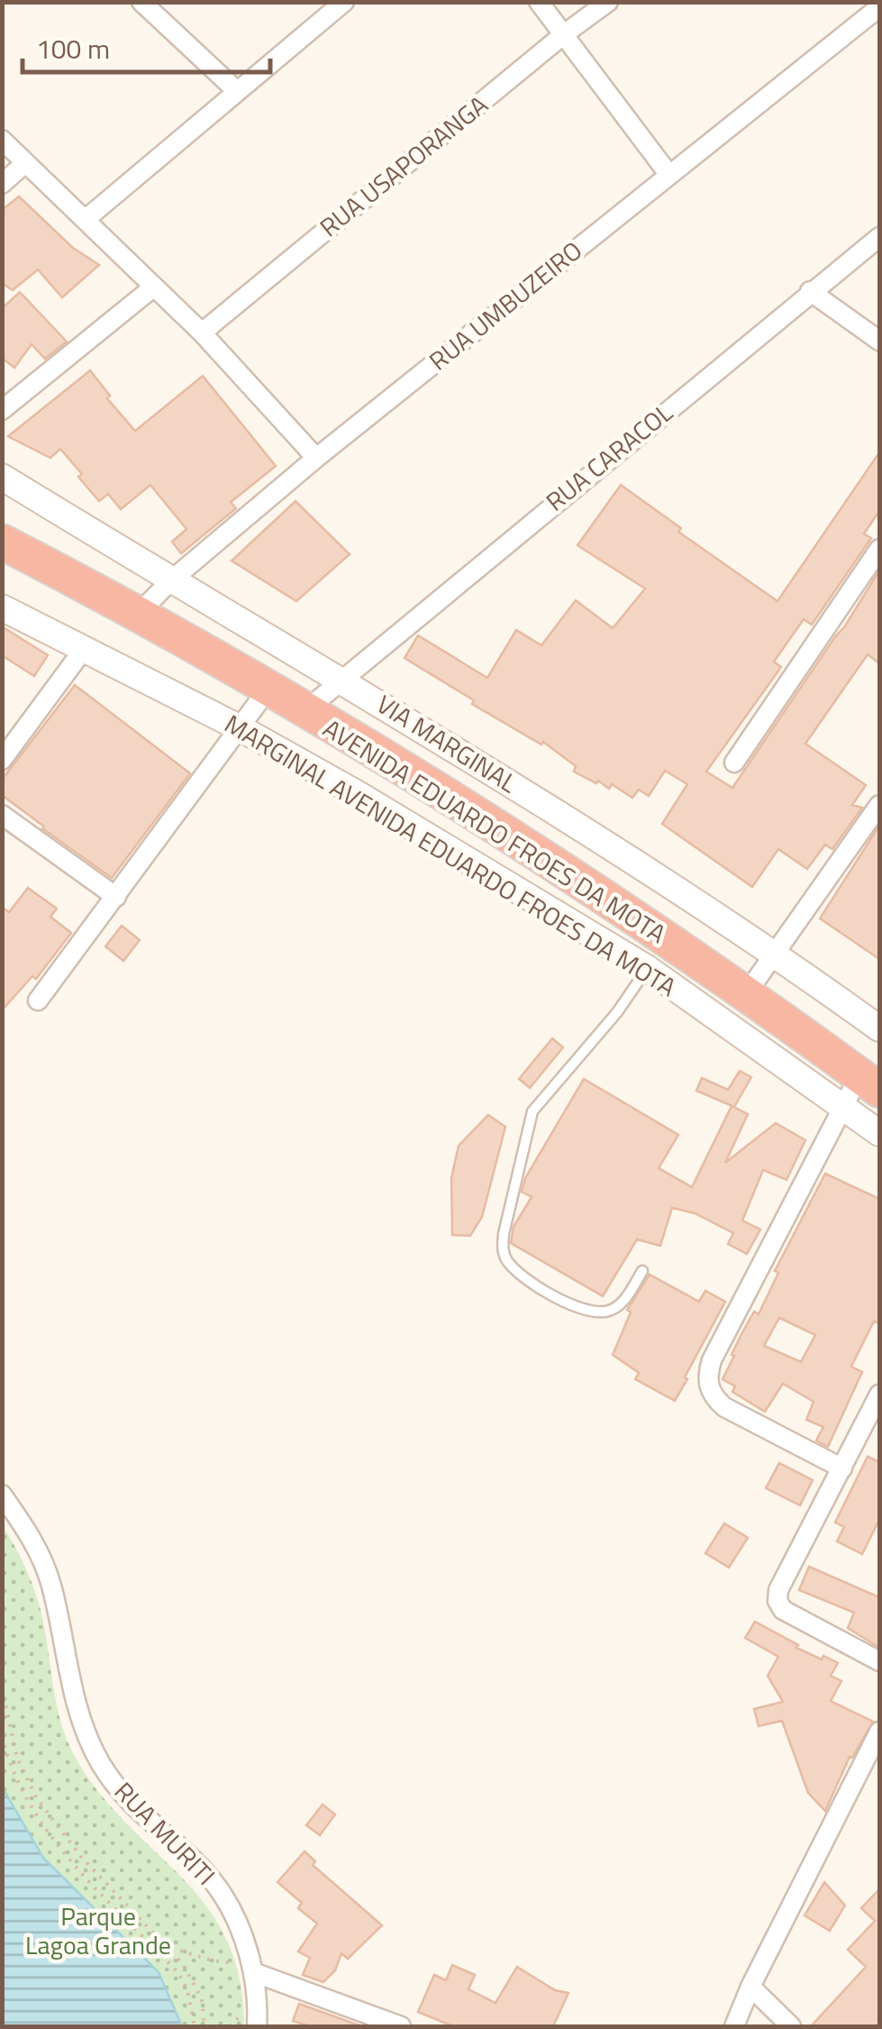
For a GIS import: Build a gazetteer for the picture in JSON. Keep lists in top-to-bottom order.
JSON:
{
  "streets": {
    "highway": ["AVENIDA EDUARDO FROES DA MOTA"],
    "street": [
      "RUA USAPORANGA",
      "RUA UMBUZEIRO",
      "RUA CARACOL",
      "VIA MARGINAL",
      "MARGINAL AVENIDA EDUARDO FROES DA MOTA",
      "RUA MURITI"
    ]
  },
  "crossings": [
    ["RUA UMBUZEIRO", "VIA MARGINAL"],
    ["RUA UMBUZEIRO", "AVENIDA EDUARDO FROES DA MOTA"],
    ["RUA CARACOL", "VIA MARGINAL"],
    ["RUA CARACOL", "AVENIDA EDUARDO FROES DA MOTA"]
  ],
  "parks": ["Parque Lagoa Grande"],
  "scale_bar": "100 m"
}
